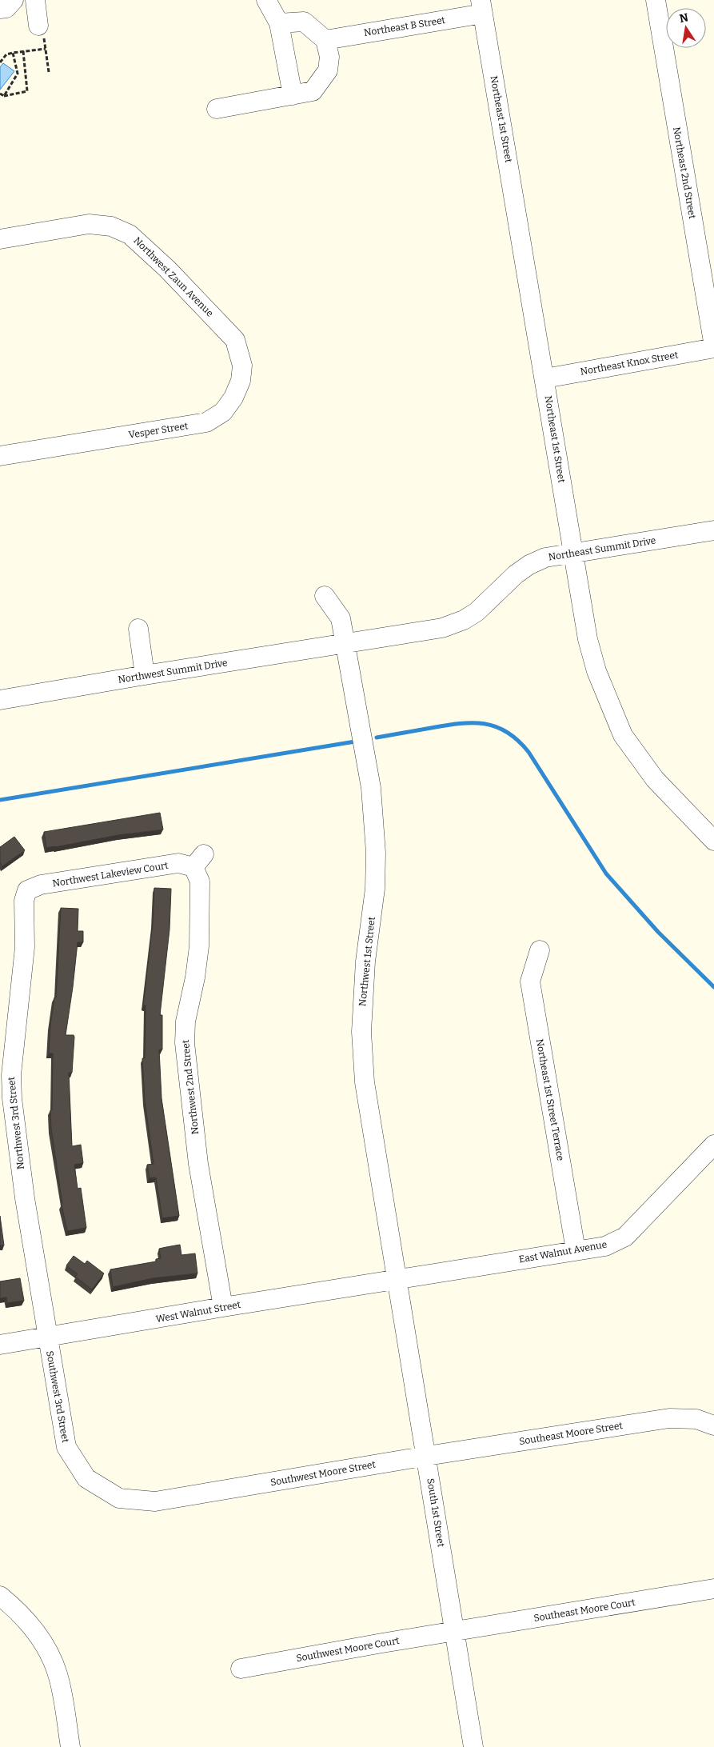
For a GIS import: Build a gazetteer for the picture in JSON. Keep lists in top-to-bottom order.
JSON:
{
  "streets": {
    "street": [
      "Northeast B Street",
      "Northeast 1st Street",
      "Northeast 2nd Street",
      "Northwest Zaun Avenue",
      "Northeast Knox Street",
      "Vesper Street",
      "Northeast Summit Drive",
      "Northwest Summit Drive",
      "Northwest Lakeview Court",
      "Northwest 1st Street",
      "Northwest 2nd Street",
      "Northeast 1st Street Terrace",
      "Northwest 3rd Street",
      "East Walnut Avenue",
      "West Walnut Street",
      "Southwest 3rd Street",
      "Southeast Moore Street",
      "Southwest Moore Street",
      "South 1st Street",
      "Southeast Moore Court",
      "Southwest Moore Court"
    ]
  },
  "crossings": [
    ["Northeast B Street", "Northeast 1st Street"],
    ["Northeast 1st Street", "Northeast Knox Street"],
    ["Northeast 1st Street", "Northeast Summit Drive"],
    ["Northeast 2nd Street", "Northeast Knox Street"],
    ["Northwest Zaun Avenue", "Vesper Street"],
    ["Northeast Summit Drive", "Northwest Summit Drive"],
    ["Northeast Summit Drive", "Northwest 1st Street"],
    ["Northwest Summit Drive", "Northwest 1st Street"],
    ["Northwest Lakeview Court", "Northwest 2nd Street"],
    ["Northwest Lakeview Court", "Northwest 3rd Street"],
    ["Northwest 1st Street", "East Walnut Avenue"],
    ["Northwest 1st Street", "West Walnut Street"],
    ["Northwest 1st Street", "South 1st Street"],
    ["Northwest 2nd Street", "West Walnut Street"],
    ["Northeast 1st Street Terrace", "East Walnut Avenue"],
    ["Northwest 3rd Street", "West Walnut Street"],
    ["Northwest 3rd Street", "Southwest 3rd Street"],
    ["East Walnut Avenue", "West Walnut Street"],
    ["East Walnut Avenue", "South 1st Street"],
    ["West Walnut Street", "Southwest 3rd Street"],
    ["West Walnut Street", "South 1st Street"],
    ["Southwest 3rd Street", "Southwest Moore Street"],
    ["Southeast Moore Street", "Southwest Moore Street"],
    ["Southeast Moore Street", "South 1st Street"],
    ["Southwest Moore Street", "South 1st Street"],
    ["South 1st Street", "Southeast Moore Court"],
    ["South 1st Street", "Southwest Moore Court"],
    ["Southeast Moore Court", "Southwest Moore Court"]
  ],
  "north": "top"
}
